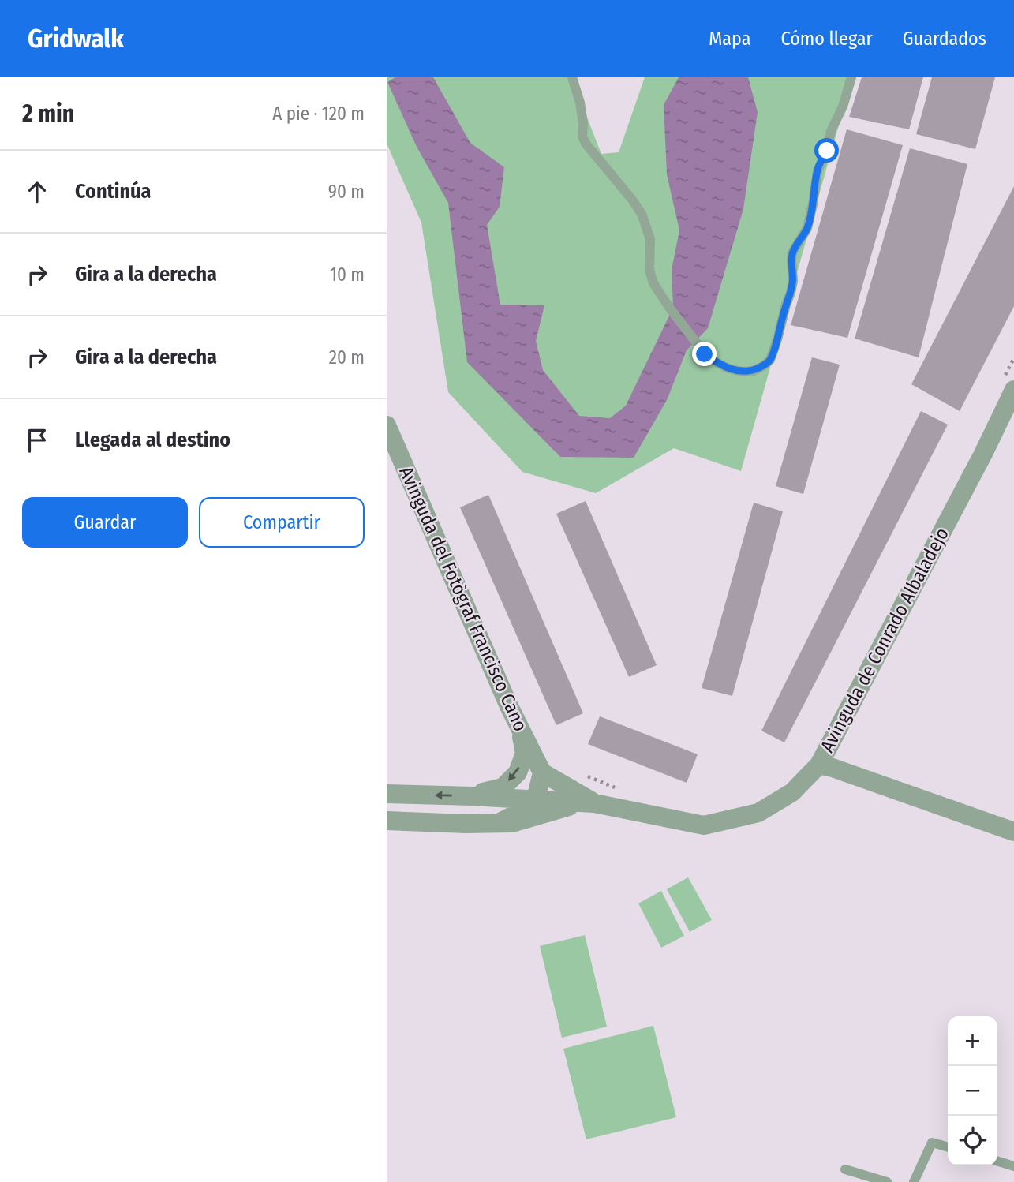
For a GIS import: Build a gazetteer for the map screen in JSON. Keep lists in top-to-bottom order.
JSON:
{
  "streets": {
    "street": ["Avinguda del Fotògraf Francisco Cano", "Avinguda de Conrado Albaladejo"]
  },
  "page": {
    "header": "Gridwalk",
    "nav": ["Mapa", "Cómo llegar", "Guardados"],
    "heading": ["2 min", "A pie · 120 m"],
    "list": [
      ["Continúa", "90 m"],
      ["Gira a la derecha", "10 m"],
      ["Gira a la derecha", "20 m"],
      "Llegada al destino"
    ],
    "buttons": ["Guardar", "Compartir"],
    "map_buttons": ["+", "−"]
  }
}
